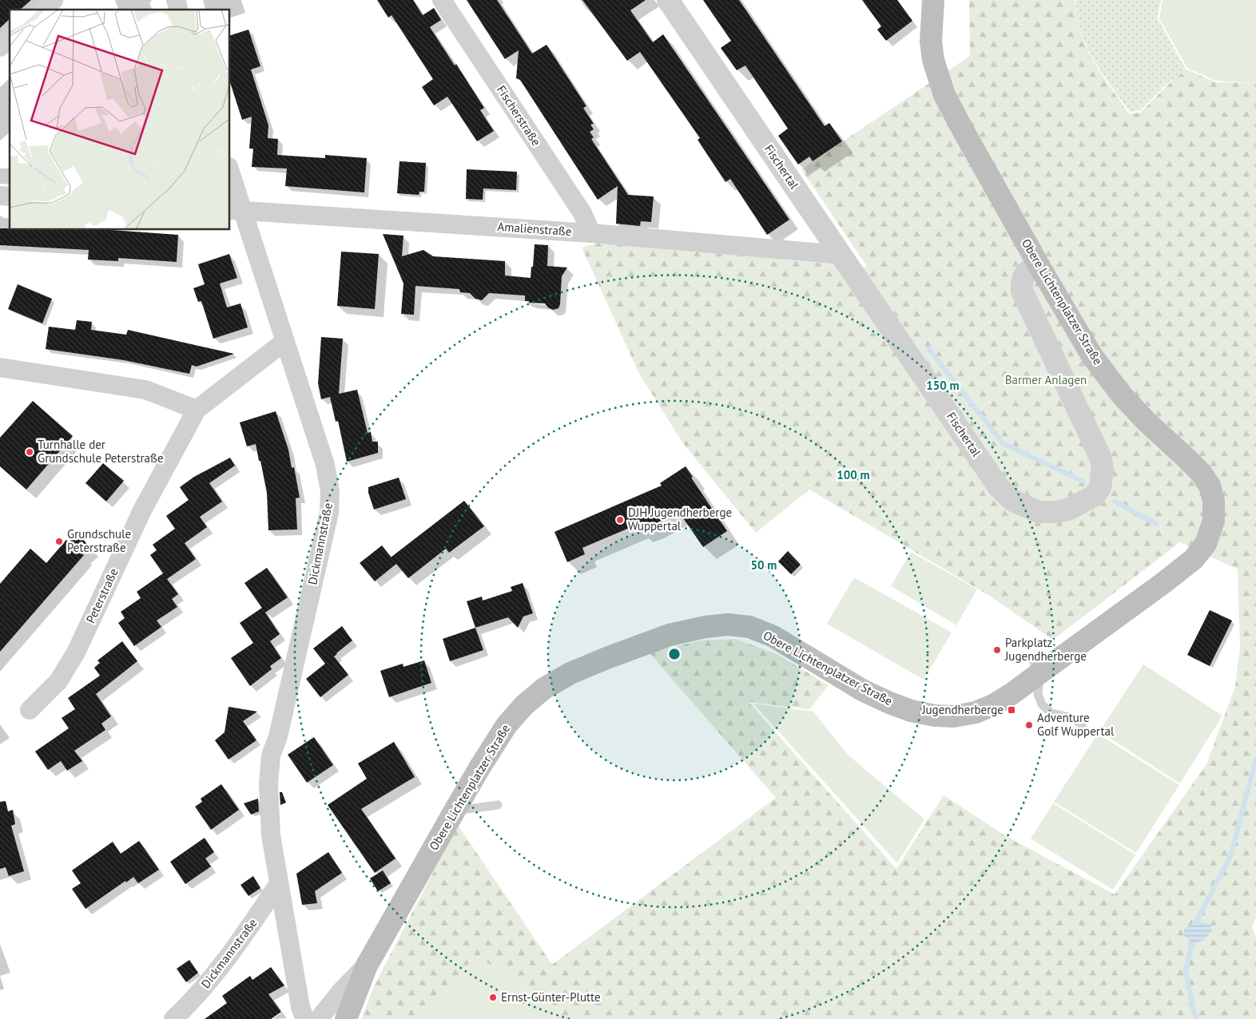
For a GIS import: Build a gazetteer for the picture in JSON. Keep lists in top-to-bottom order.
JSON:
{
  "streets": {
    "main road": ["Obere Lichtenplatzer Straße"],
    "street": [
      "Fischerstraße",
      "Fischertal",
      "Amalienstraße",
      "Dickmannstraße",
      "Peterstraße"
    ]
  },
  "crossings": [
    ["Fischerstraße", "Amalienstraße"],
    ["Fischertal", "Amalienstraße"],
    ["Fischertal", "Obere Lichtenplatzer Straße"],
    ["Amalienstraße", "Dickmannstraße"],
    ["Dickmannstraße", "Peterstraße"]
  ],
  "parks": ["Barmer Anlagen"],
  "places": {
    "other": [
      "Turnhalle der Grundschule Peterstraße",
      "DJH Jugendherberge Wuppertal",
      "Grundschule Peterstraße",
      "Parkplatz Jugendherberge",
      "Adventure Golf Wuppertal",
      "Ernst-Günter-Plutte"
    ],
    "transit": ["Jugendherberge"]
  },
  "rings": ["150 m", "100 m", "50 m"]
}
